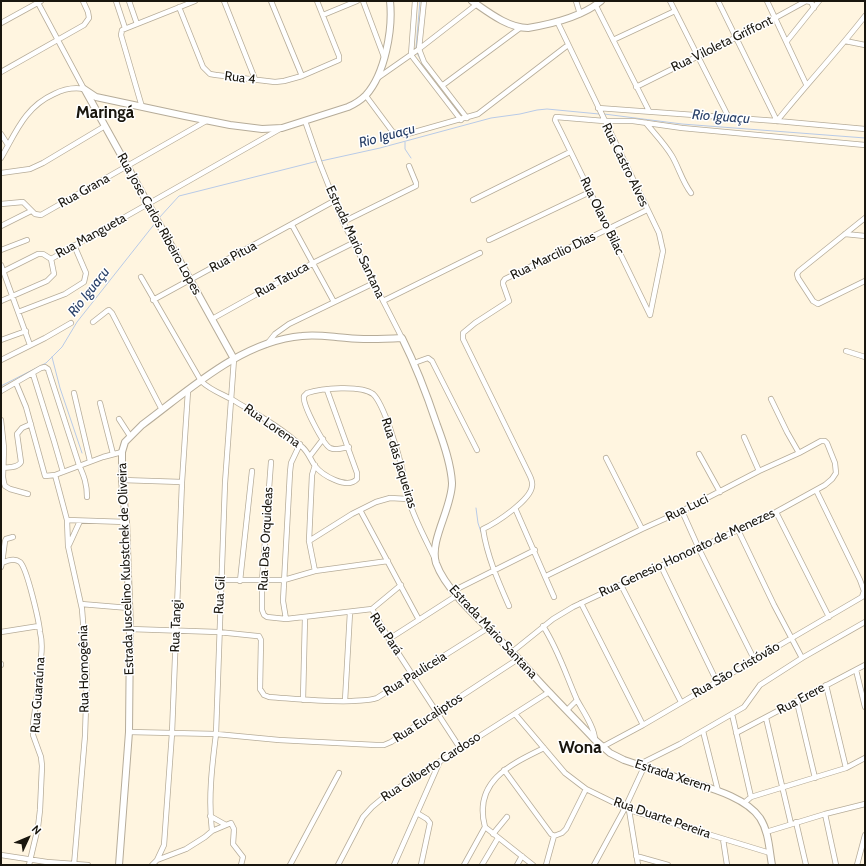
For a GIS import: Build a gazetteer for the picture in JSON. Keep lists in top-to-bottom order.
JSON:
{
  "streets": {
    "street": [
      "Rua Viloleta Griffont",
      "Rua 4",
      "Rua Castro Alves",
      "Rua Grana",
      "Rua Olavo Bilac",
      "Rua Jose Carlos Ribeiro Lopes",
      "Rua Mangueta",
      "Estrada Mario Santana",
      "Rua Marcilio Dias",
      "Rua Pitua",
      "Rua Tatuca",
      "Rua Lorema",
      "Rua das Jaqueiras",
      "Rua Luci",
      "Rua Das Orquideas",
      "Rua Genesio Honorato de Menezes",
      "Estrada Juscelino Kubstchek de Oliveira",
      "Rua Gil",
      "Rua Tangi",
      "Estrada Mário Santana",
      "Rua Pará",
      "Rua Homogênia",
      "Rua São Cristóvão",
      "Rua Pauliceia",
      "Rua Guaraúna",
      "Rua Erere",
      "Rua Eucaliptos",
      "Rua Gilberto Cardoso",
      "Estrada Xerem",
      "Rua Duarte Pereira"
    ]
  },
  "crossings": [
    ["Rua Castro Alves", "Rua Olavo Bilac"],
    ["Rua Castro Alves", "Rua Marcilio Dias"],
    ["Rua Grana", "Rua Jose Carlos Ribeiro Lopes"],
    ["Rua Olavo Bilac", "Rua Marcilio Dias"],
    ["Rua Jose Carlos Ribeiro Lopes", "Rua Mangueta"],
    ["Rua Jose Carlos Ribeiro Lopes", "Rua Pitua"],
    ["Rua Jose Carlos Ribeiro Lopes", "Rua Tatuca"],
    ["Rua Jose Carlos Ribeiro Lopes", "Estrada Juscelino Kubstchek de Oliveira"],
    ["Rua Jose Carlos Ribeiro Lopes", "Rua Gil"],
    ["Estrada Mario Santana", "Rua Pitua"],
    ["Estrada Mario Santana", "Rua Tatuca"],
    ["Estrada Mario Santana", "Estrada Juscelino Kubstchek de Oliveira"],
    ["Rua Lorema", "Estrada Juscelino Kubstchek de Oliveira"],
    ["Rua Lorema", "Rua Gil"],
    ["Rua das Jaqueiras", "Estrada Mário Santana"],
    ["Rua Luci", "Rua Genesio Honorato de Menezes"],
    ["Rua Das Orquideas", "Rua Pará"],
    ["Rua Genesio Honorato de Menezes", "Estrada Mário Santana"],
    ["Rua Genesio Honorato de Menezes", "Rua São Cristóvão"],
    ["Estrada Juscelino Kubstchek de Oliveira", "Rua Gil"],
    ["Estrada Juscelino Kubstchek de Oliveira", "Rua Tangi"],
    ["Estrada Juscelino Kubstchek de Oliveira", "Rua Eucaliptos"],
    ["Rua Gil", "Rua Pauliceia"],
    ["Rua Gil", "Rua Eucaliptos"],
    ["Rua Tangi", "Rua Eucaliptos"],
    ["Estrada Mário Santana", "Rua São Cristóvão"],
    ["Estrada Mário Santana", "Rua Pauliceia"],
    ["Estrada Mário Santana", "Rua Eucaliptos"],
    ["Estrada Mário Santana", "Rua Gilberto Cardoso"],
    ["Estrada Mário Santana", "Estrada Xerem"],
    ["Rua Pará", "Rua Pauliceia"],
    ["Rua Pará", "Rua Eucaliptos"],
    ["Rua Pará", "Rua Gilberto Cardoso"],
    ["Rua São Cristóvão", "Estrada Xerem"],
    ["Rua Gilberto Cardoso", "Rua Duarte Pereira"]
  ],
  "districts": ["Maringá", "Wona"],
  "water": ["Rio Iguaçu"],
  "north": "top right"
}
